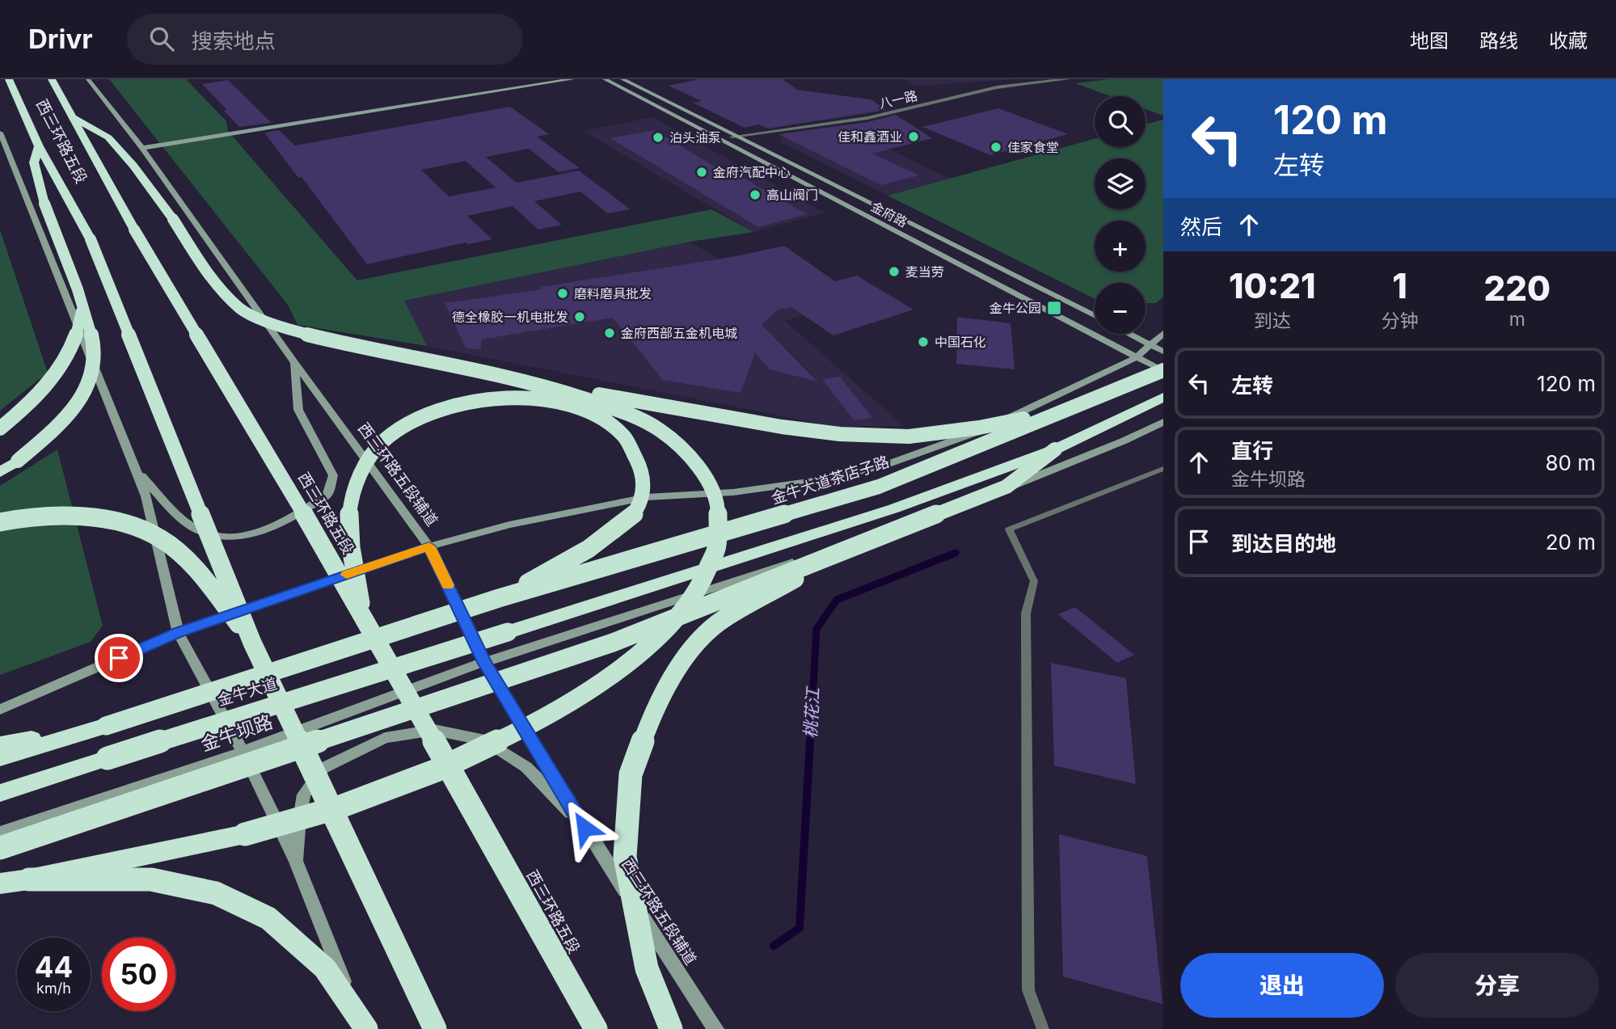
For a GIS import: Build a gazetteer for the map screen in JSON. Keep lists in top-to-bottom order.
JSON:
{
  "streets": {
    "highway": ["西三环路五段", "金牛大道茶店子路", "金牛大道"],
    "main road": ["金府路", "西三环路五段辅道", "金牛坝路"],
    "street": ["八一路"]
  },
  "crossings": [
    ["八一路", "金府路"],
    ["金府路", "金牛大道茶店子路"],
    ["西三环路五段辅道", "金牛坝路"],
    ["金牛大道茶店子路", "金牛大道"]
  ],
  "water": ["桃花江"],
  "places": {
    "other": [
      "佳和鑫酒业",
      "泊头油泵",
      "佳家食堂",
      "金府汽配中心",
      "高山阀门",
      "麦当劳",
      "磨料磨具批发",
      "德全橡胶一机电批发",
      "金府西部五金机电城",
      "中国石化"
    ],
    "transit": ["金牛公园"]
  },
  "page": {
    "header": "Drivr",
    "search": "搜索地点",
    "nav": ["地图", "路线", "收藏"],
    "turn": ["120 m", "左转"],
    "map_buttons": ["+", "−"],
    "then": "然后",
    "eta": [
      "10:21",
      "到达",
      "1",
      "分钟",
      "220",
      "m"
    ],
    "list": [
      {
        "name": "左转",
        "value": "120 m"
      },
      {
        "name": "直行",
        "note": "金牛坝路",
        "value": "80 m"
      },
      {
        "name": "到达目的地",
        "value": "20 m"
      }
    ],
    "speed": "44 km/h",
    "limit": "50",
    "buttons": ["退出", "分享"]
  }
}
